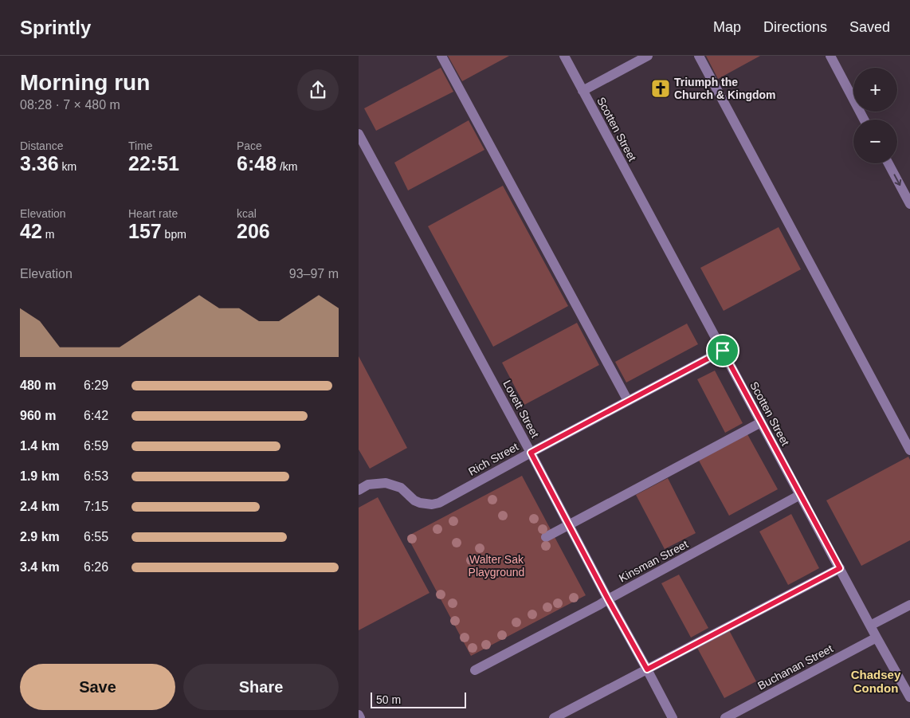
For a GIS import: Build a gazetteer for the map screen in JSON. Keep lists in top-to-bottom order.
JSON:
{
  "streets": {
    "street": [
      "Scotten Street",
      "Lovett Street",
      "Rich Street",
      "Kinsman Street",
      "Buchanan Street"
    ]
  },
  "crossings": [
    ["Scotten Street", "Rich Street"],
    ["Scotten Street", "Kinsman Street"],
    ["Scotten Street", "Buchanan Street"],
    ["Lovett Street", "Rich Street"],
    ["Lovett Street", "Kinsman Street"]
  ],
  "districts": ["Chadsey Condon"],
  "parks": ["Walter Sak Playground"],
  "places": {
    "church": ["Triumph the Church & Kingdom"]
  },
  "scale_bar": "50 m",
  "page": {
    "header": "Sprintly",
    "nav": ["Map", "Directions", "Saved"],
    "heading": ["Morning run", "08:28 · 7 × 480 m"],
    "map_buttons": ["+", "−"],
    "stats": [
      ["Distance", "3.36 km"],
      ["Time", "22:51"],
      ["Pace", "6:48 /km"],
      ["Elevation", "42 m"],
      ["Heart rate", "157 bpm"],
      ["kcal", "206"]
    ],
    "chart": ["Elevation", "93–97 m"],
    "list": [
      {
        "name": "480 m",
        "note": "6:29"
      },
      {
        "name": "960 m",
        "note": "6:42"
      },
      {
        "name": "1.4 km",
        "note": "6:59"
      },
      {
        "name": "1.9 km",
        "note": "6:53"
      },
      {
        "name": "2.4 km",
        "note": "7:15"
      },
      {
        "name": "2.9 km",
        "note": "6:55"
      },
      {
        "name": "3.4 km",
        "note": "6:26"
      }
    ],
    "buttons": ["Save", "Share"],
    "scale": "50 m"
  }
}
